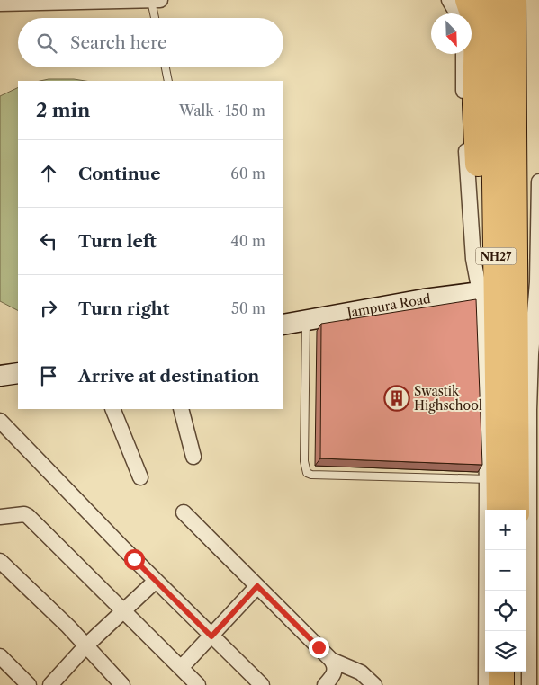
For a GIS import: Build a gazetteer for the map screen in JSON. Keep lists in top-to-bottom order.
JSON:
{
  "streets": {
    "highway": ["NH27"],
    "street": ["Jampura Road"]
  },
  "crossings": [
    ["NH27", "Jampura Road"]
  ],
  "places": {
    "building": ["Swastik Highschool"]
  },
  "north": "bottom right",
  "page": {
    "search": "Search here",
    "heading": ["2 min", "Walk · 150 m"],
    "list": [
      ["Continue", "60 m"],
      ["Turn left", "40 m"],
      ["Turn right", "50 m"],
      "Arrive at destination"
    ],
    "map_buttons": ["+", "−"]
  }
}
